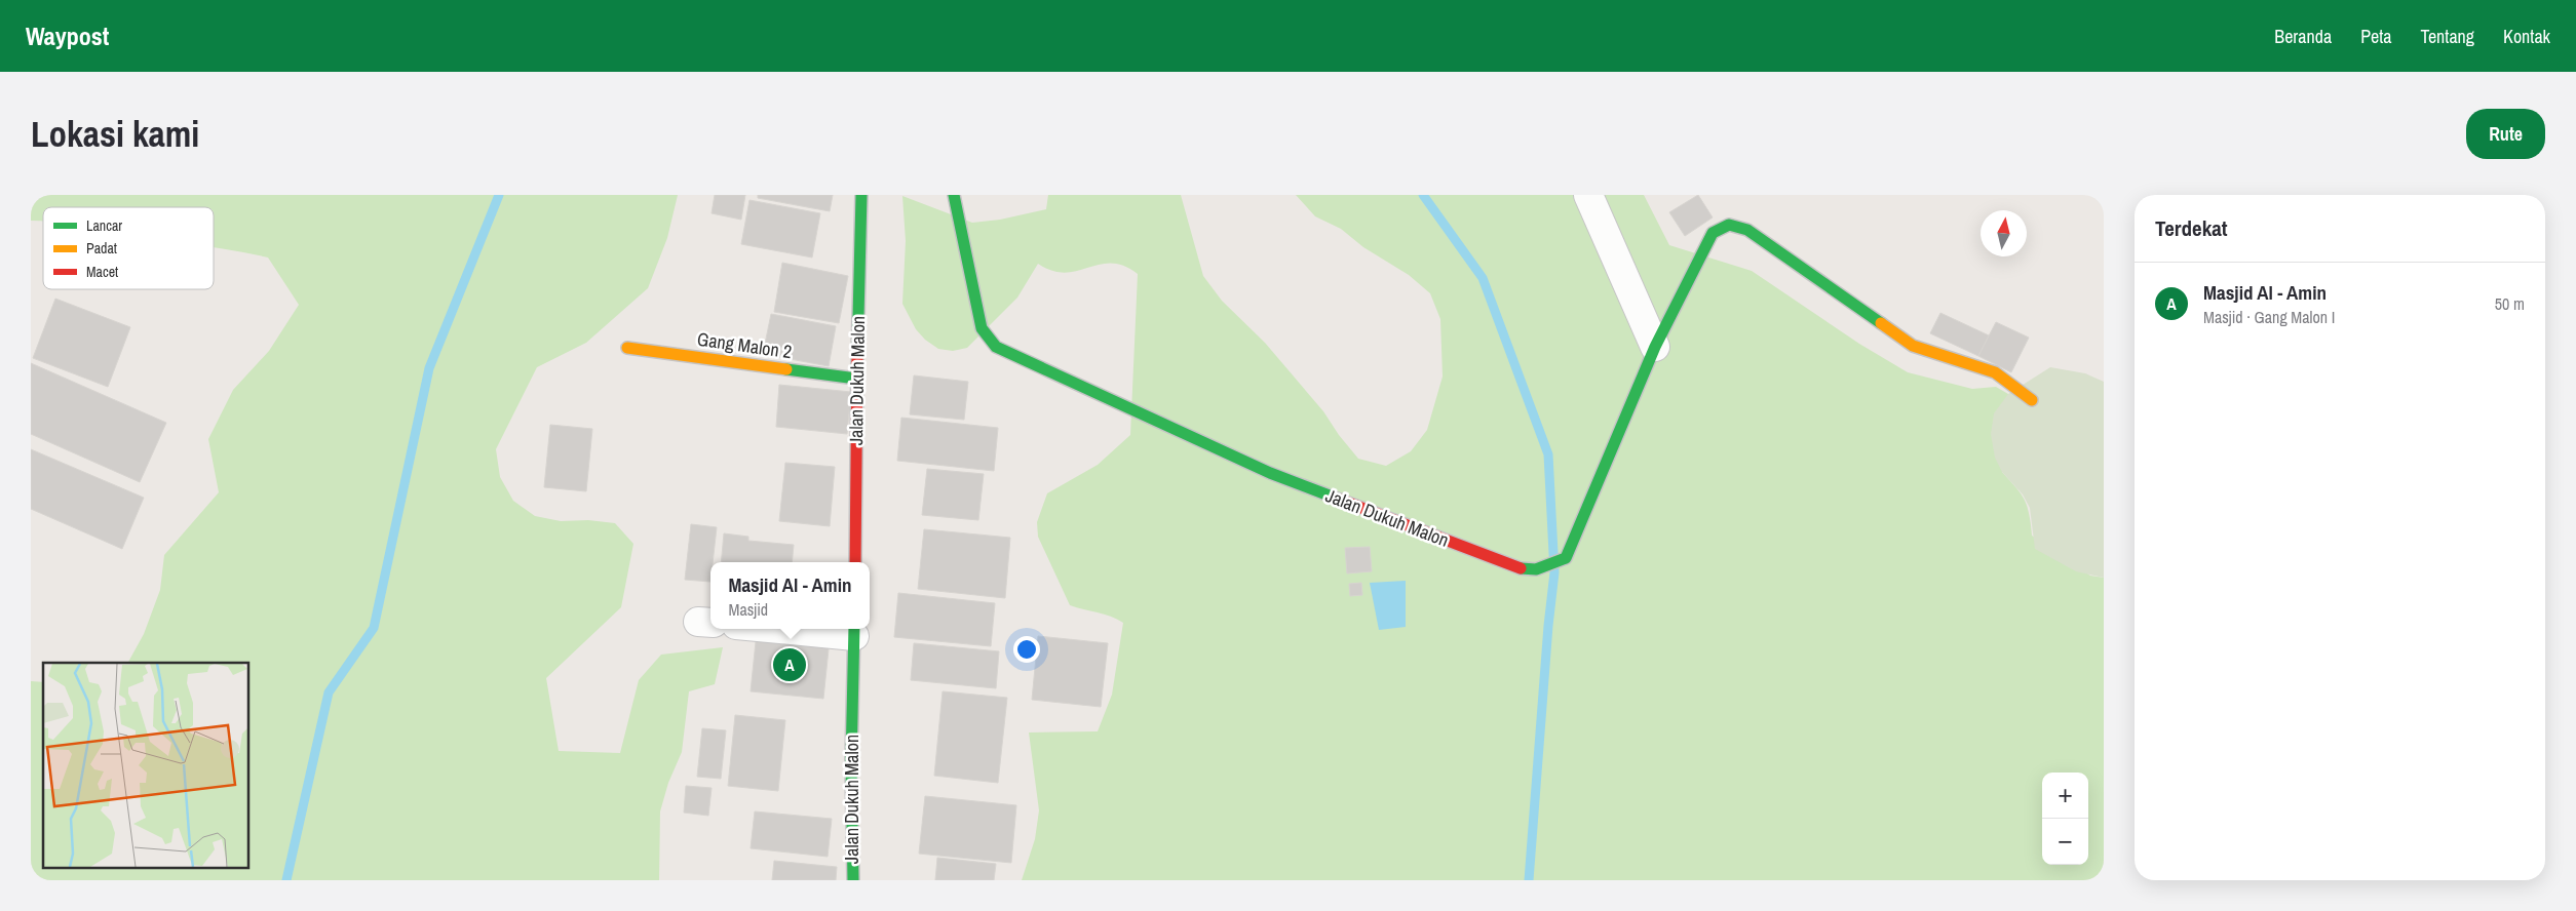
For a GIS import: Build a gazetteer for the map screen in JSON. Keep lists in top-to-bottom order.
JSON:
{
  "streets": {
    "street": ["Gang Malon 2", "Jalan Dukuh Malon"]
  },
  "crossings": [
    ["Gang Malon 2", "Jalan Dukuh Malon"]
  ],
  "legend": ["Lancar", "Padat", "Macet"],
  "north": "top",
  "page": {
    "header": "Waypost",
    "nav": [
      "Beranda",
      "Peta",
      "Tentang",
      "Kontak"
    ],
    "buttons": "Rute",
    "title": "Lokasi kami",
    "heading": "Terdekat",
    "list": [
      {
        "mark": "A",
        "name": "Masjid Al - Amin",
        "note": "Masjid · Gang Malon I",
        "value": "50 m"
      }
    ],
    "popup": ["Masjid Al - Amin", "Masjid"],
    "pins": "A",
    "map_buttons": ["+", "−"]
  }
}
